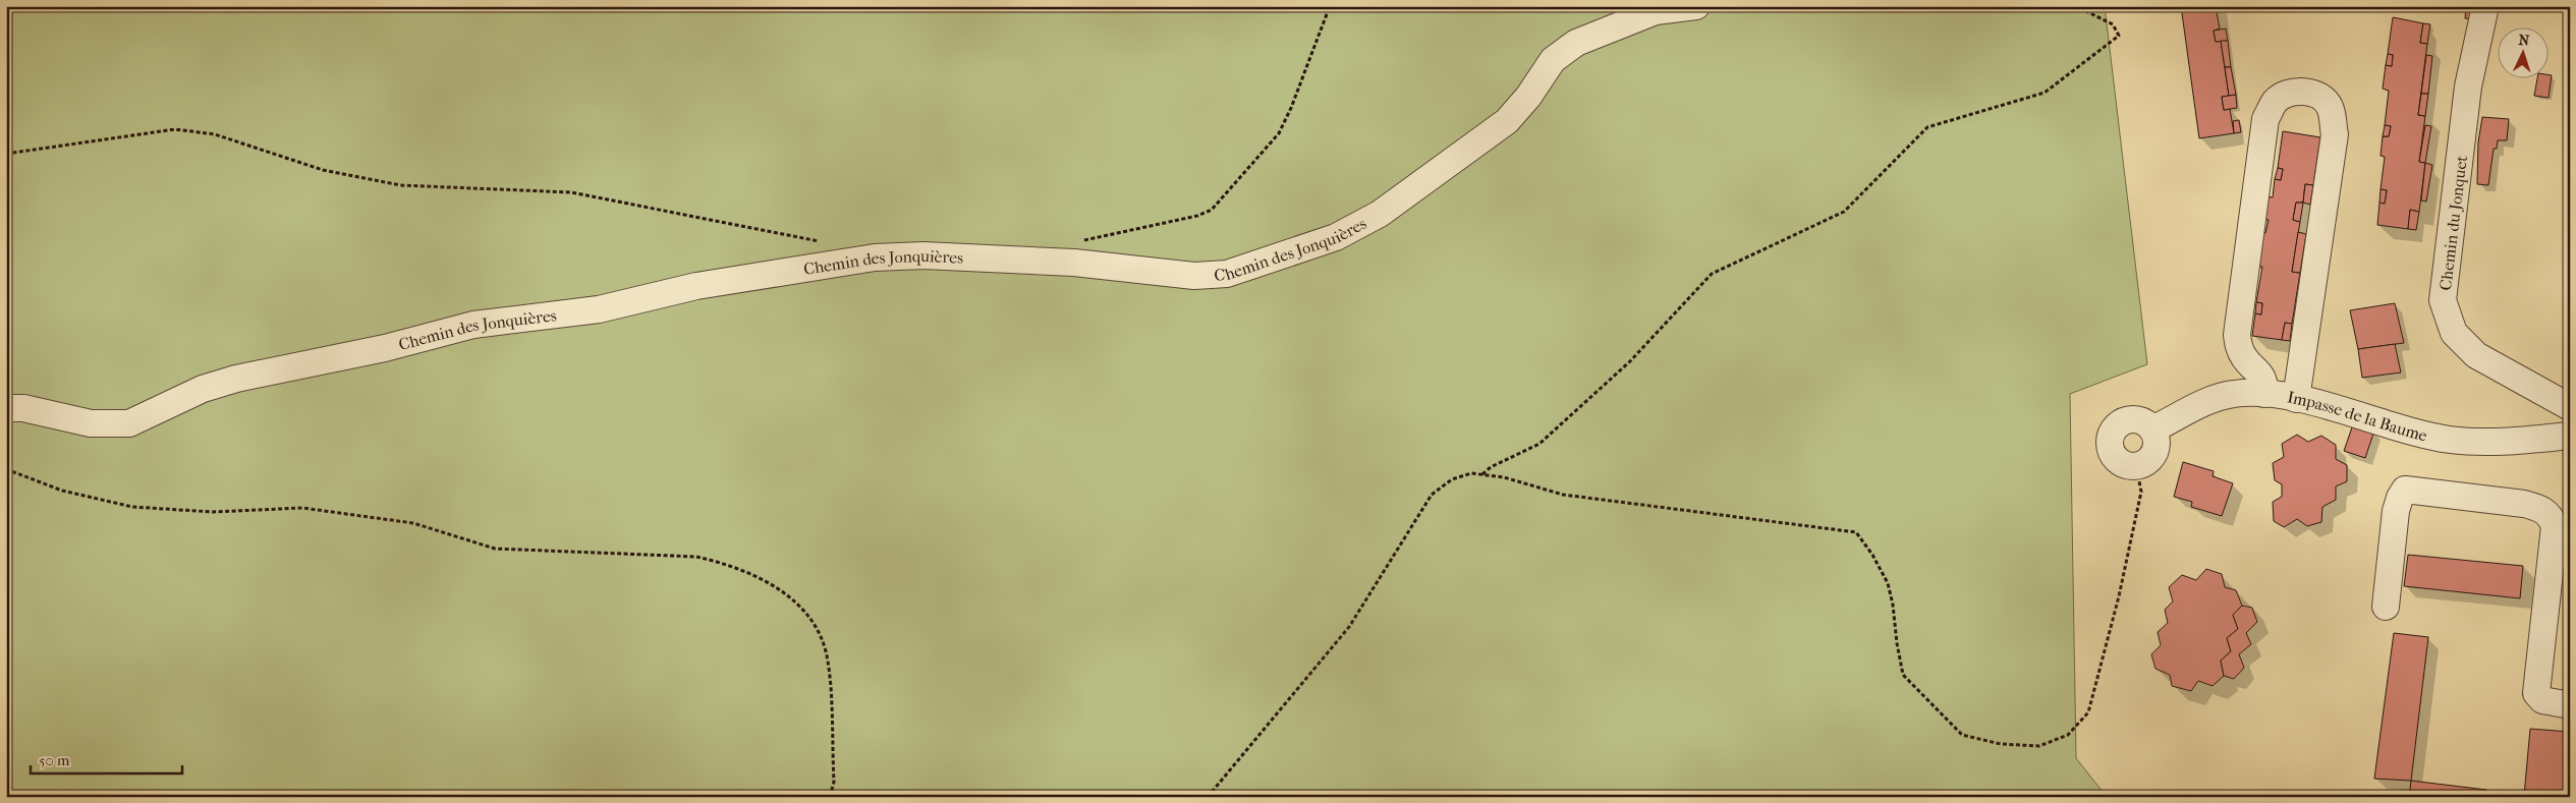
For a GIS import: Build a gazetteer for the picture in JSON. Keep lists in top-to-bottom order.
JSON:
{
  "streets": {
    "street": ["Chemin du Jonquet", "Chemin des Jonquières", "Impasse de la Baume"]
  },
  "scale_bar": "50 m",
  "north": "top"
}
